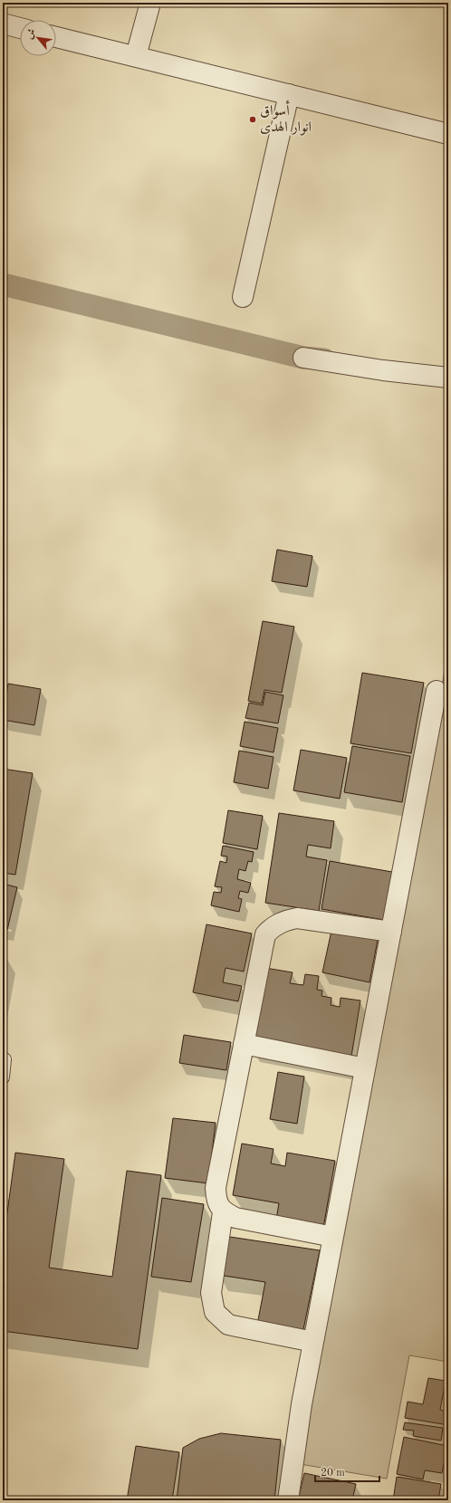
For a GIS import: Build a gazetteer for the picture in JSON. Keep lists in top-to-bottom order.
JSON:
{
  "places": ["أسواق انوار الهدى"],
  "scale_bar": "20 m",
  "north": "top left"
}
